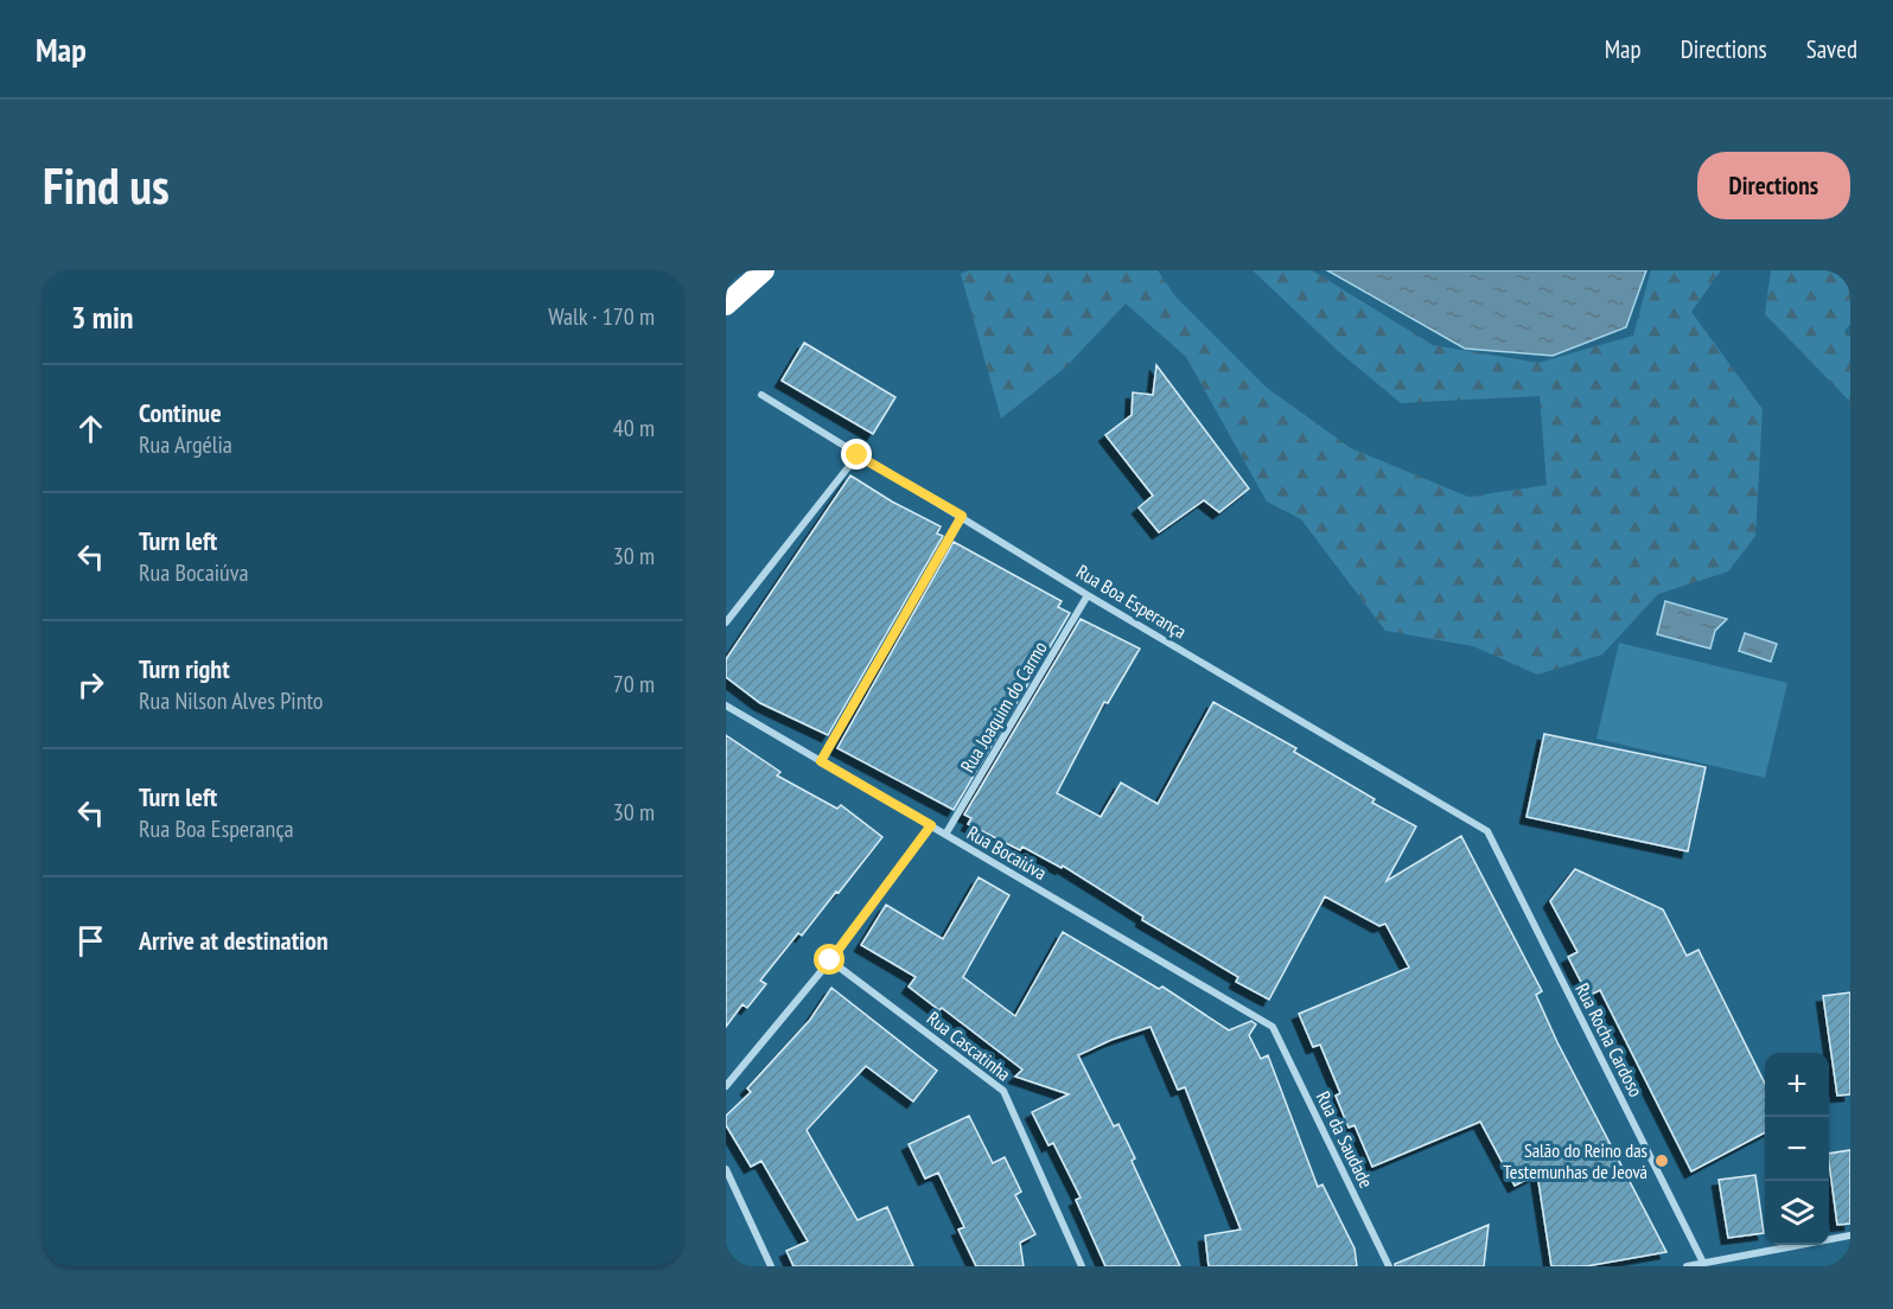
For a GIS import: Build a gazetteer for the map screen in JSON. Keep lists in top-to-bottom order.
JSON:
{
  "streets": {
    "street": [
      "Rua Boa Esperança",
      "Rua Joaquim do Carmo",
      "Rua Bocaiúva",
      "Rua Rocha Cardoso",
      "Rua Cascatinha",
      "Rua da Saudade"
    ]
  },
  "crossings": [
    ["Rua Boa Esperança", "Rua Joaquim do Carmo"],
    ["Rua Boa Esperança", "Rua Rocha Cardoso"],
    ["Rua Joaquim do Carmo", "Rua Bocaiúva"],
    ["Rua Bocaiúva", "Rua da Saudade"]
  ],
  "places": ["Salão do Reino das Testemunhas de Jeová"],
  "page": {
    "header": "Map",
    "nav": ["Map", "Directions", "Saved"],
    "buttons": "Directions",
    "title": "Find us",
    "heading": ["3 min", "Walk · 170 m"],
    "list": [
      ["Continue", "Rua Argélia", "40 m"],
      ["Turn left", "Rua Bocaiúva", "30 m"],
      ["Turn right", "Rua Nilson Alves Pinto", "70 m"],
      ["Turn left", "Rua Boa Esperança", "30 m"],
      "Arrive at destination"
    ],
    "map_buttons": ["+", "−"]
  }
}
